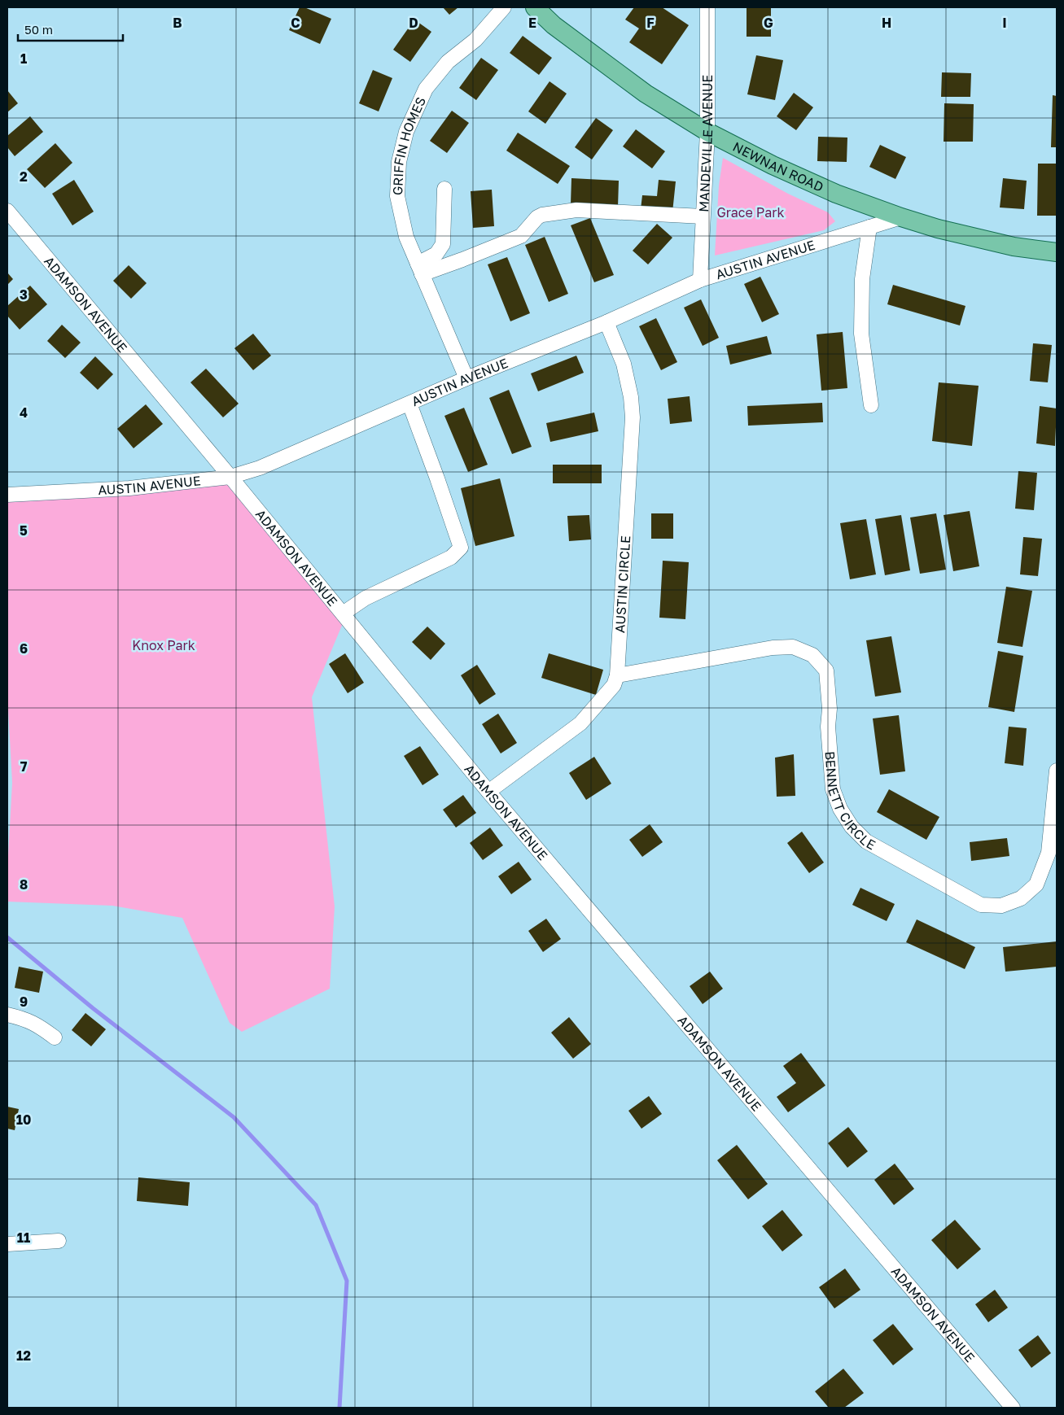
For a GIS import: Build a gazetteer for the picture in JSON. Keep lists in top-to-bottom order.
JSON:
{
  "streets": {
    "main road": ["NEWNAN ROAD"],
    "street": [
      "MANDEVILLE AVENUE",
      "GRIFFIN HOMES",
      "AUSTIN AVENUE",
      "ADAMSON AVENUE",
      "AUSTIN CIRCLE",
      "BENNETT CIRCLE"
    ]
  },
  "crossings": [
    ["MANDEVILLE AVENUE", "NEWNAN ROAD"],
    ["MANDEVILLE AVENUE", "AUSTIN AVENUE"],
    ["GRIFFIN HOMES", "AUSTIN AVENUE"],
    ["NEWNAN ROAD", "AUSTIN AVENUE"],
    ["AUSTIN AVENUE", "ADAMSON AVENUE"],
    ["AUSTIN AVENUE", "AUSTIN CIRCLE"],
    ["ADAMSON AVENUE", "AUSTIN CIRCLE"],
    ["AUSTIN CIRCLE", "BENNETT CIRCLE"]
  ],
  "parks": ["Grace Park", "Knox Park"],
  "scale_bar": "50 m",
  "grid": {
    "columns": [
      "B",
      "C",
      "D",
      "E",
      "F",
      "G",
      "H",
      "I"
    ],
    "rows": [
      "1",
      "2",
      "3",
      "4",
      "5",
      "6",
      "7",
      "8",
      "9",
      "10",
      "11",
      "12"
    ]
  }
}
